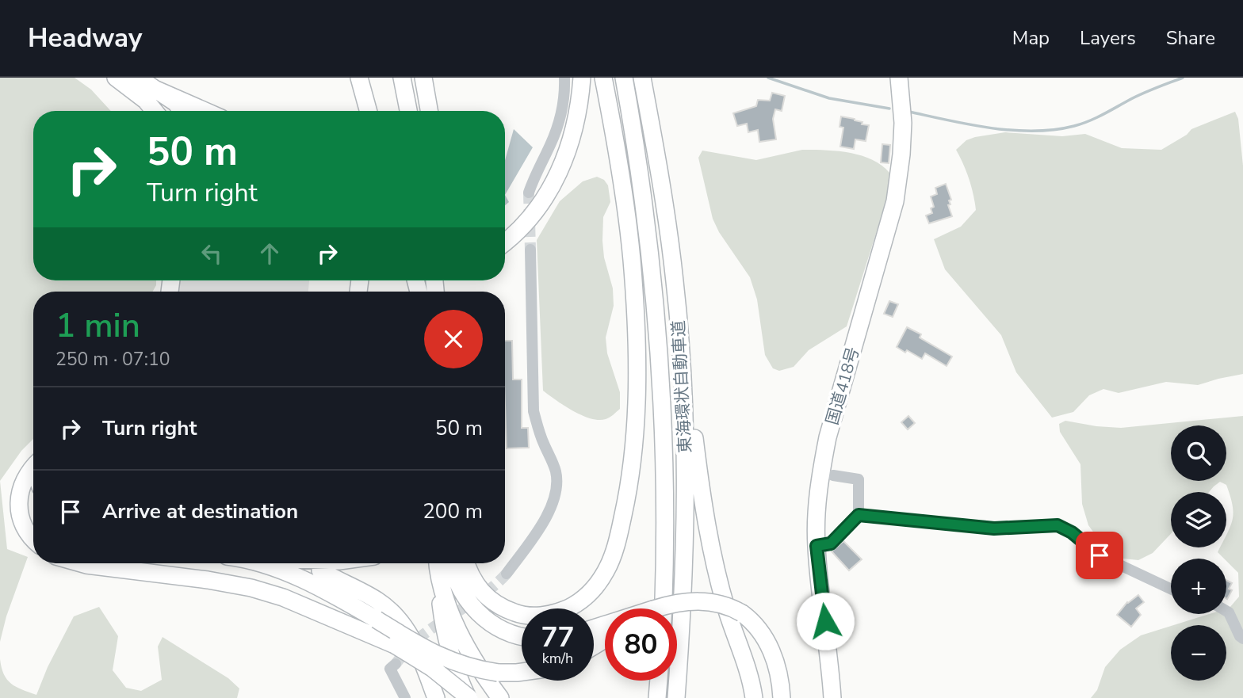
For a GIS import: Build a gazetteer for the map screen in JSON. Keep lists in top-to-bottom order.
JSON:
{
  "streets": {
    "highway": ["国道418号", "東海環状自動車道"]
  },
  "page": {
    "header": "Headway",
    "nav": ["Map", "Layers", "Share"],
    "turn": ["50 m", "Turn right"],
    "heading": ["1 min", "250 m · 07:10"],
    "list": [
      {
        "name": "Turn right",
        "value": "50 m"
      },
      {
        "name": "Arrive at destination",
        "value": "200 m"
      }
    ],
    "map_buttons": ["+", "−"],
    "speed": "77 km/h",
    "limit": "80"
  }
}
